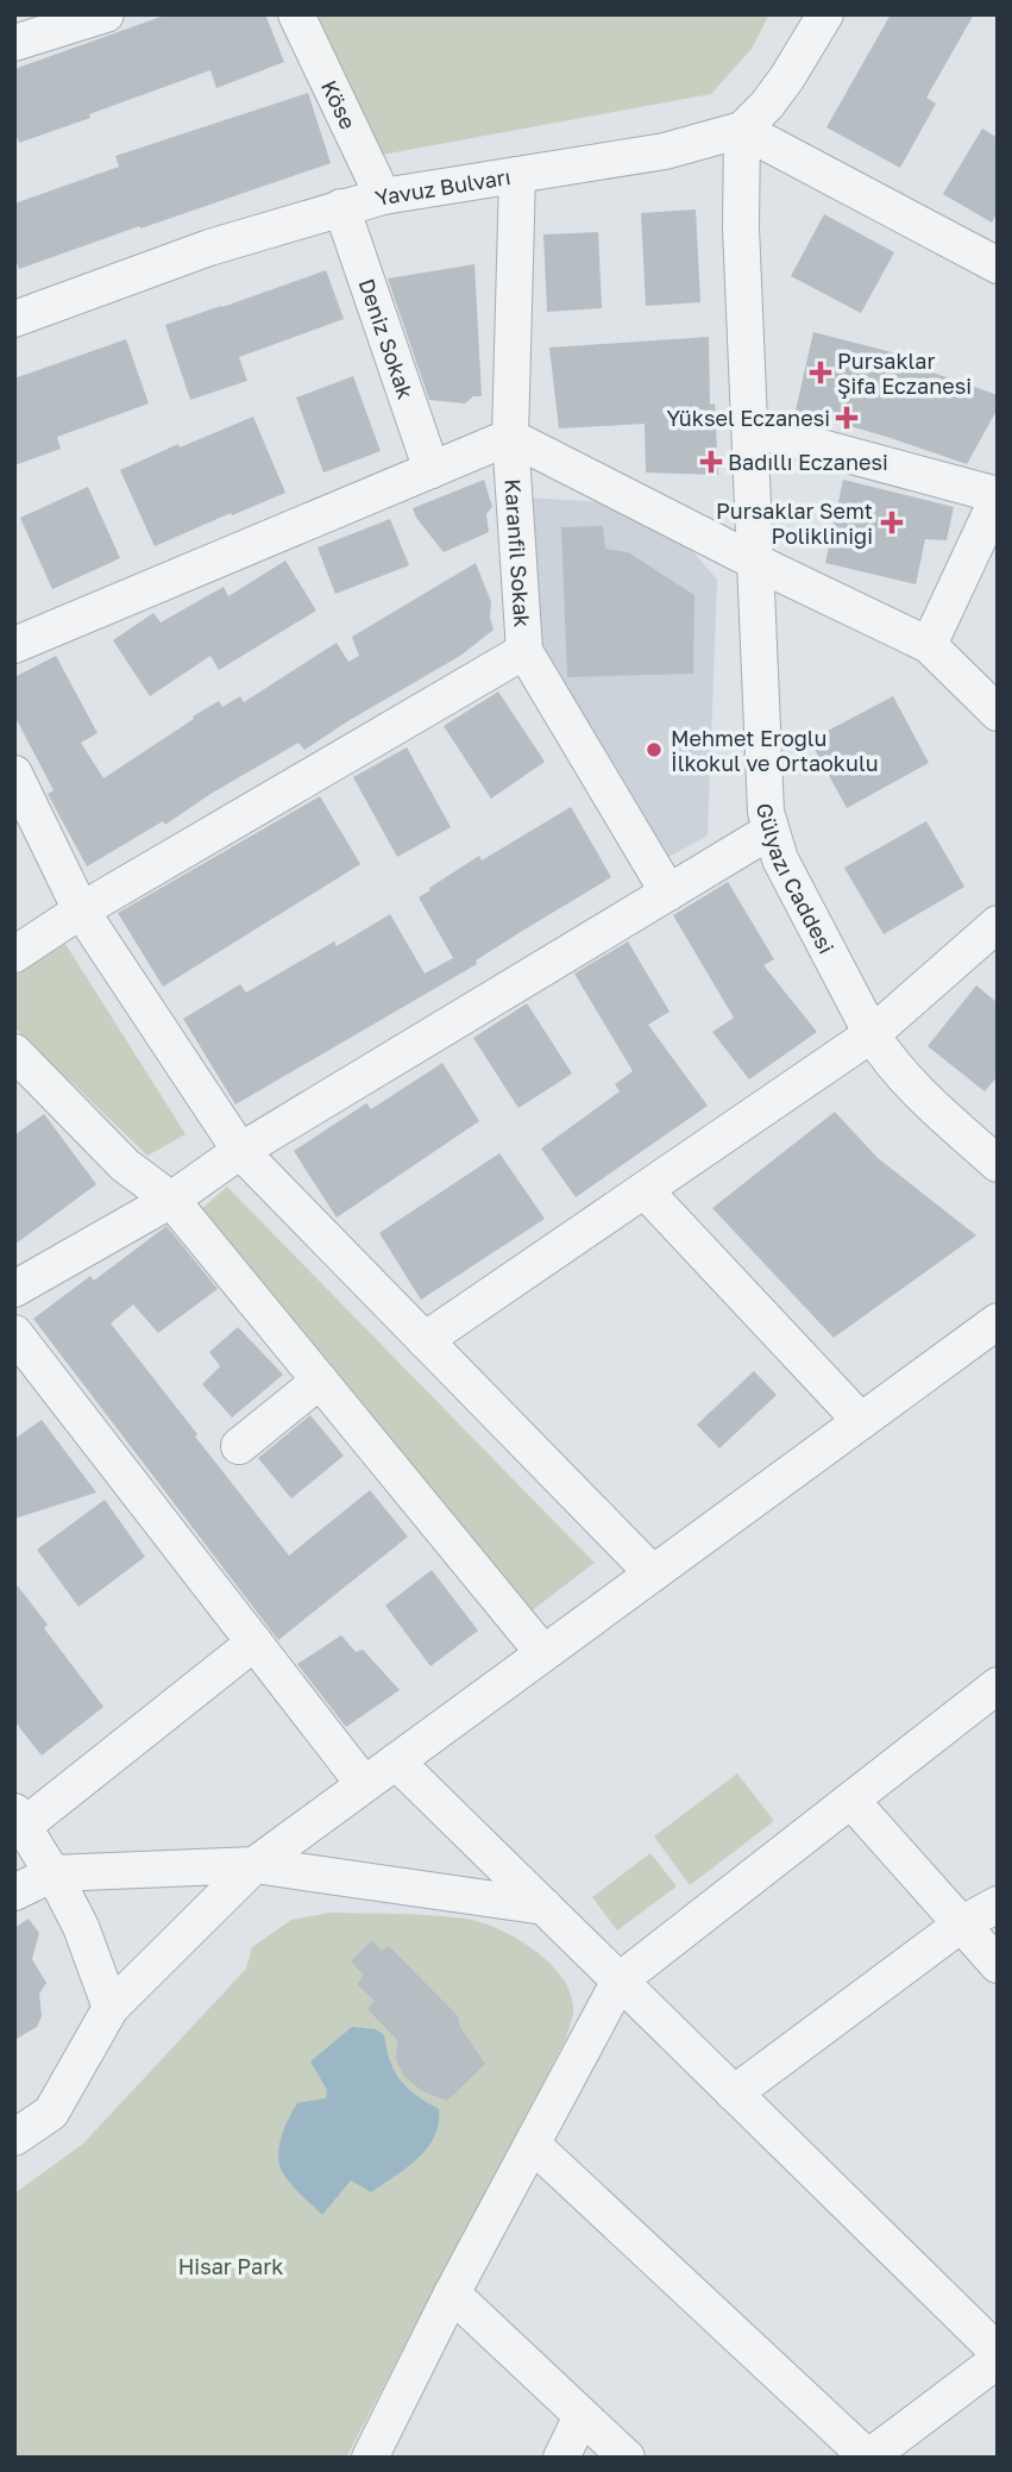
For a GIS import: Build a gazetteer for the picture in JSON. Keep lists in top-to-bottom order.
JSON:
{
  "streets": {
    "street": [
      "Köse",
      "Yavuz Bulvarı",
      "Deniz Sokak",
      "Karanfil Sokak",
      "Gülyazı Caddesi"
    ]
  },
  "crossings": [
    ["Köse", "Yavuz Bulvarı"],
    ["Yavuz Bulvarı", "Deniz Sokak"],
    ["Yavuz Bulvarı", "Karanfil Sokak"],
    ["Yavuz Bulvarı", "Gülyazı Caddesi"]
  ],
  "parks": ["Hisar Park"],
  "places": {
    "health": [
      "Pursaklar Şifa Eczanesi",
      "Yüksel Eczanesi",
      "Badıllı Eczanesi",
      "Pursaklar Semt Polikliniği"
    ],
    "other": ["Mehmet Eroğlu İlkokul ve Ortaokulu"]
  }
}
